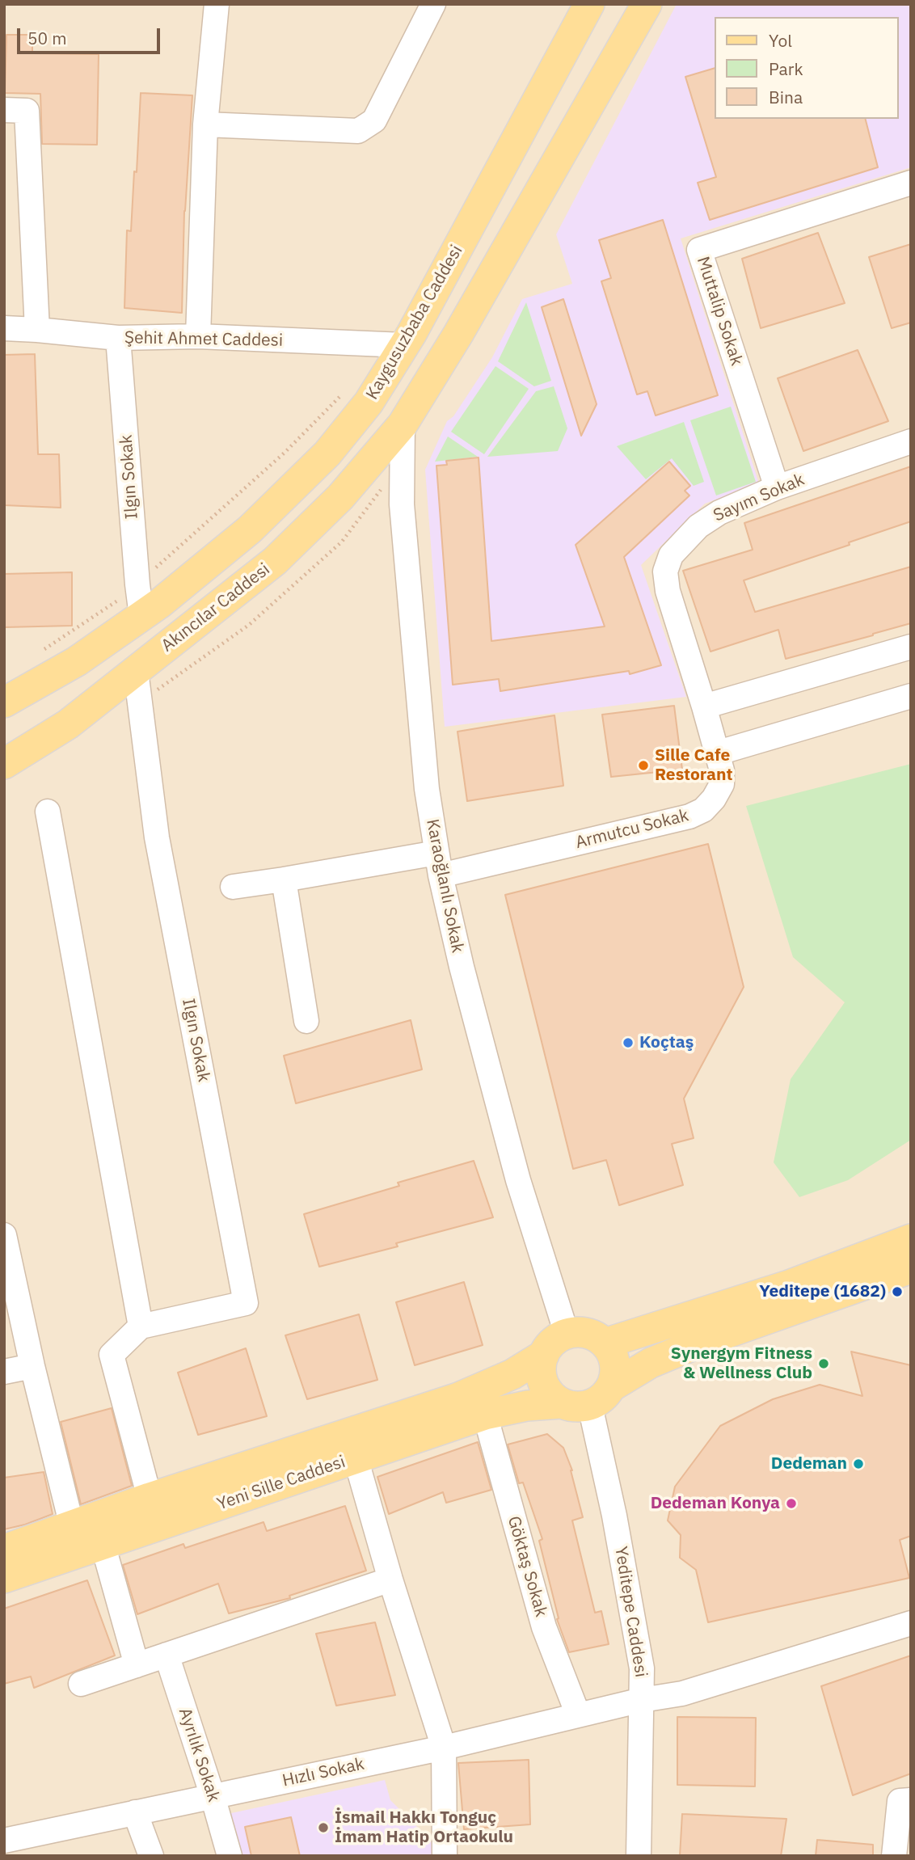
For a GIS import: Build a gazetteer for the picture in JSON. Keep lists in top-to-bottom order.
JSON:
{
  "streets": {
    "main road": ["Kaygusuzbaba Caddesi", "Akıncılar Caddesi", "Yeni Sille Caddesi"],
    "street": [
      "Muttalip Sokak",
      "Şehit Ahmet Caddesi",
      "Ilgın Sokak",
      "Sayım Sokak",
      "Armutcu Sokak",
      "Karaoğlanlı Sokak",
      "Göktaş Sokak",
      "Yeditepe Caddesi",
      "Ayrılık Sokak",
      "Hızlı Sokak"
    ]
  },
  "crossings": [
    ["Muttalip Sokak", "Sayım Sokak"],
    ["Kaygusuzbaba Caddesi", "Şehit Ahmet Caddesi"],
    ["Kaygusuzbaba Caddesi", "Ilgın Sokak"],
    ["Şehit Ahmet Caddesi", "Ilgın Sokak"],
    ["Ilgın Sokak", "Akıncılar Caddesi"],
    ["Sayım Sokak", "Armutcu Sokak"],
    ["Akıncılar Caddesi", "Karaoğlanlı Sokak"],
    ["Armutcu Sokak", "Karaoğlanlı Sokak"],
    ["Karaoğlanlı Sokak", "Yeni Sille Caddesi"],
    ["Karaoğlanlı Sokak", "Yeditepe Caddesi"],
    ["Yeni Sille Caddesi", "Göktaş Sokak"],
    ["Yeni Sille Caddesi", "Yeditepe Caddesi"],
    ["Göktaş Sokak", "Hızlı Sokak"],
    ["Yeditepe Caddesi", "Hızlı Sokak"],
    ["Ayrılık Sokak", "Hızlı Sokak"]
  ],
  "places": [
    "Sille Cafe Restorant",
    "Koçtaş",
    "Yeditepe (1682)",
    "Synergym Fitness & Wellness Club",
    "Dedeman",
    "Dedeman Konya",
    "İsmail Hakkı Tonguç İmam Hatip Ortaokulu"
  ],
  "legend": ["Yol", "Park", "Bina"],
  "scale_bar": "50 m"
}
